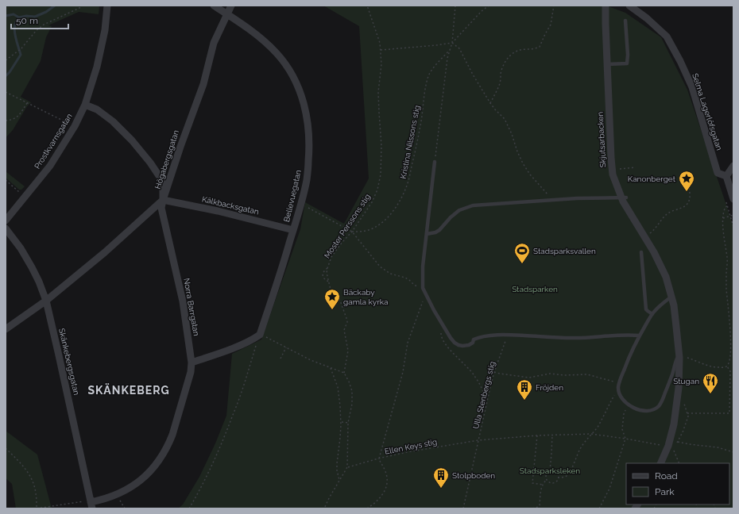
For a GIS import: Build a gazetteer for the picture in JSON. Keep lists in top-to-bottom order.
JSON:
{
  "streets": {
    "street": [
      "Selma Lagerlöfsgatan",
      "Skjutsarbacken",
      "Prostkvarnsgatan",
      "Högabergsgatan",
      "Bellevuegatan",
      "Kälkbacksgatan",
      "Norra Barrgatan",
      "Skänkebergsgatan"
    ],
    "path": [
      "Kristina Nilssons stig",
      "Moster Perssons stig",
      "Ulla Stenbergs stig",
      "Ellen Keys stig"
    ]
  },
  "crossings": [
    ["Prostkvarnsgatan", "Norra Barrgatan"],
    ["Kristina Nilssons stig", "Moster Perssons stig"],
    ["Högabergsgatan", "Bellevuegatan"],
    ["Högabergsgatan", "Kälkbacksgatan"],
    ["Högabergsgatan", "Norra Barrgatan"],
    ["Högabergsgatan", "Skänkebergsgatan"],
    ["Bellevuegatan", "Kälkbacksgatan"],
    ["Kälkbacksgatan", "Norra Barrgatan"],
    ["Norra Barrgatan", "Skänkebergsgatan"],
    ["Ulla Stenbergs stig", "Ellen Keys stig"]
  ],
  "districts": ["SKÄNKEBERG"],
  "parks": ["Stadsparken", "Stadsparksleken"],
  "places": {
    "place": ["Kanonberget", "Bäckaby gamla kyrka"],
    "sports": ["Stadsparksvallen"],
    "restaurant": ["Stugan"],
    "building": ["Fröjden", "Stolpboden"]
  },
  "legend": ["Road", "Park"],
  "scale_bar": "50 m"
}
